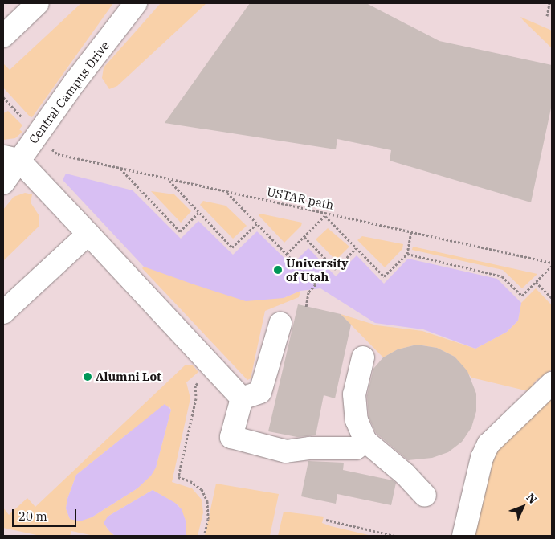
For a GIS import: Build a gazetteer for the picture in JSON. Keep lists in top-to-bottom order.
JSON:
{
  "streets": {
    "street": ["Central Campus Drive"],
    "path": ["USTAR path"]
  },
  "places": ["University of Utah", "Alumni Lot"],
  "scale_bar": "20 m",
  "north": "top right"
}
